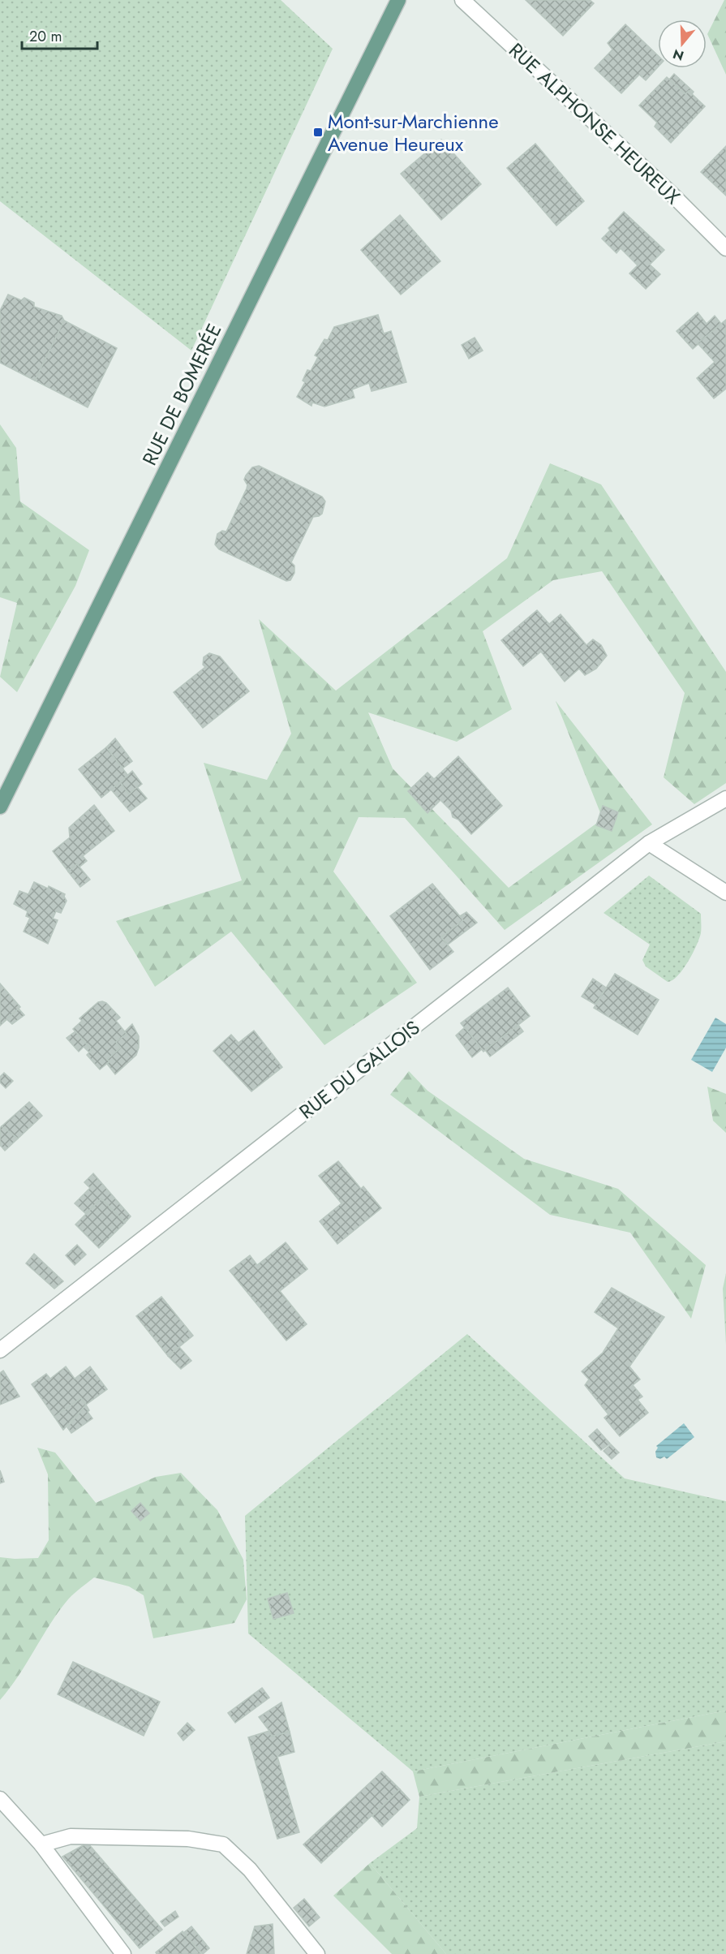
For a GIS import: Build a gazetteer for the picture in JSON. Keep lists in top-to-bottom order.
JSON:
{
  "streets": {
    "main road": ["RUE DE BOMERÉE"],
    "street": ["RUE ALPHONSE HEUREUX", "RUE DU GALLOIS"]
  },
  "places": {
    "transit": ["Mont-sur-Marchienne Avenue Heureux"]
  },
  "scale_bar": "20 m",
  "north": "bottom"
}
